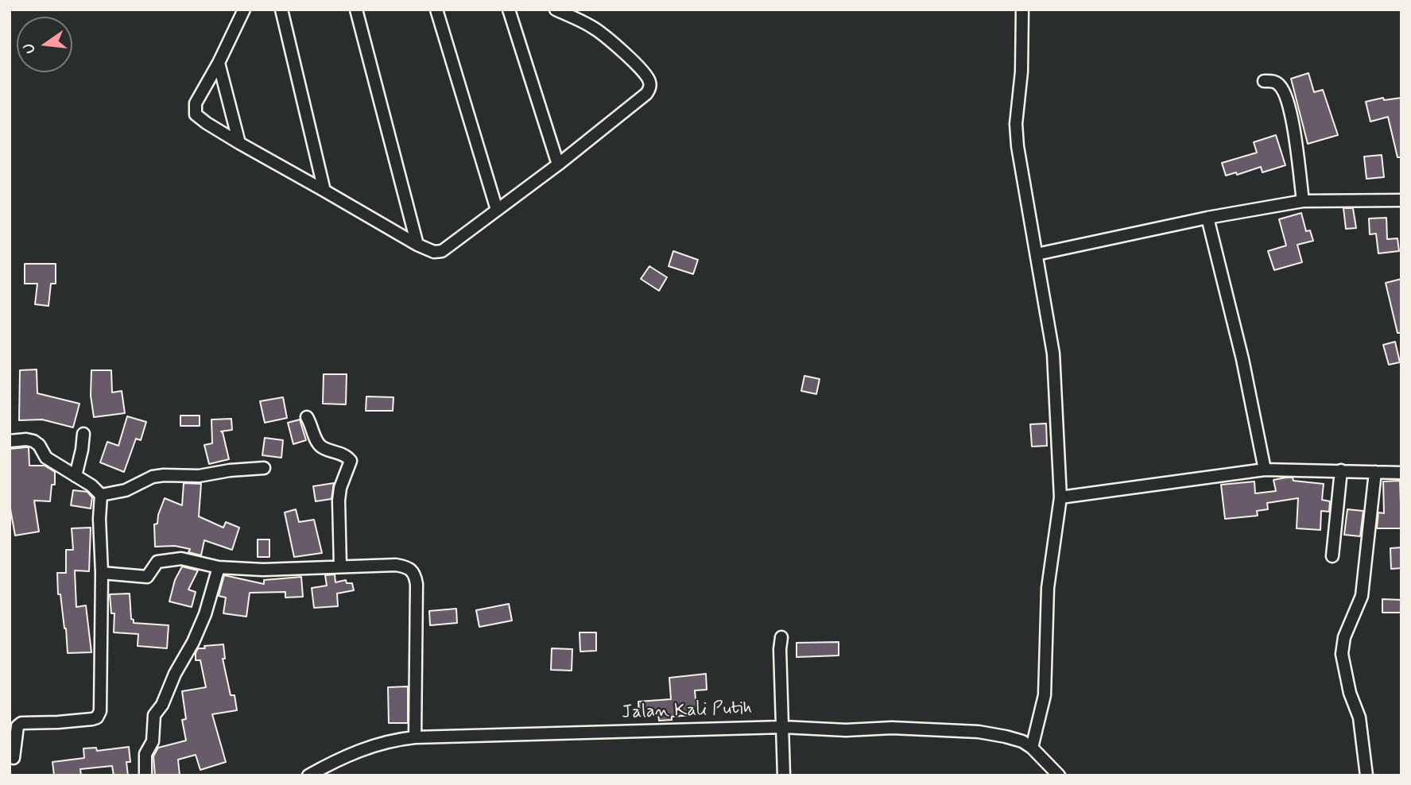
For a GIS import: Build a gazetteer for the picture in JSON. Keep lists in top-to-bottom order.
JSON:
{
  "streets": {
    "street": ["Jalan Kali Putih"]
  },
  "north": "left"
}
